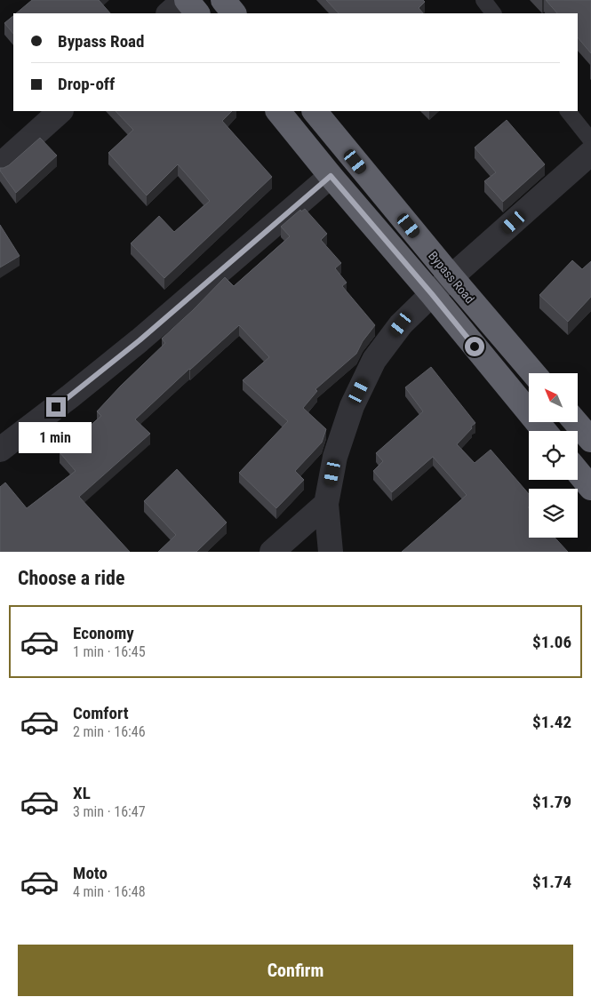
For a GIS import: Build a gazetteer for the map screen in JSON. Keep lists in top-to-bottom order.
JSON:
{
  "streets": {
    "highway": ["Bypass Road"]
  },
  "north": "top left",
  "page": {
    "banner": ["Bypass Road", "Drop-off"],
    "bubble": "1 min",
    "heading": "Choose a ride",
    "list": [
      {
        "name": "Economy",
        "note": "1 min · 16:45",
        "value": "$1.06"
      },
      {
        "name": "Comfort",
        "note": "2 min · 16:46",
        "value": "$1.42"
      },
      {
        "name": "XL",
        "note": "3 min · 16:47",
        "value": "$1.79"
      },
      {
        "name": "Moto",
        "note": "4 min · 16:48",
        "value": "$1.74"
      }
    ],
    "buttons": "Confirm"
  }
}
